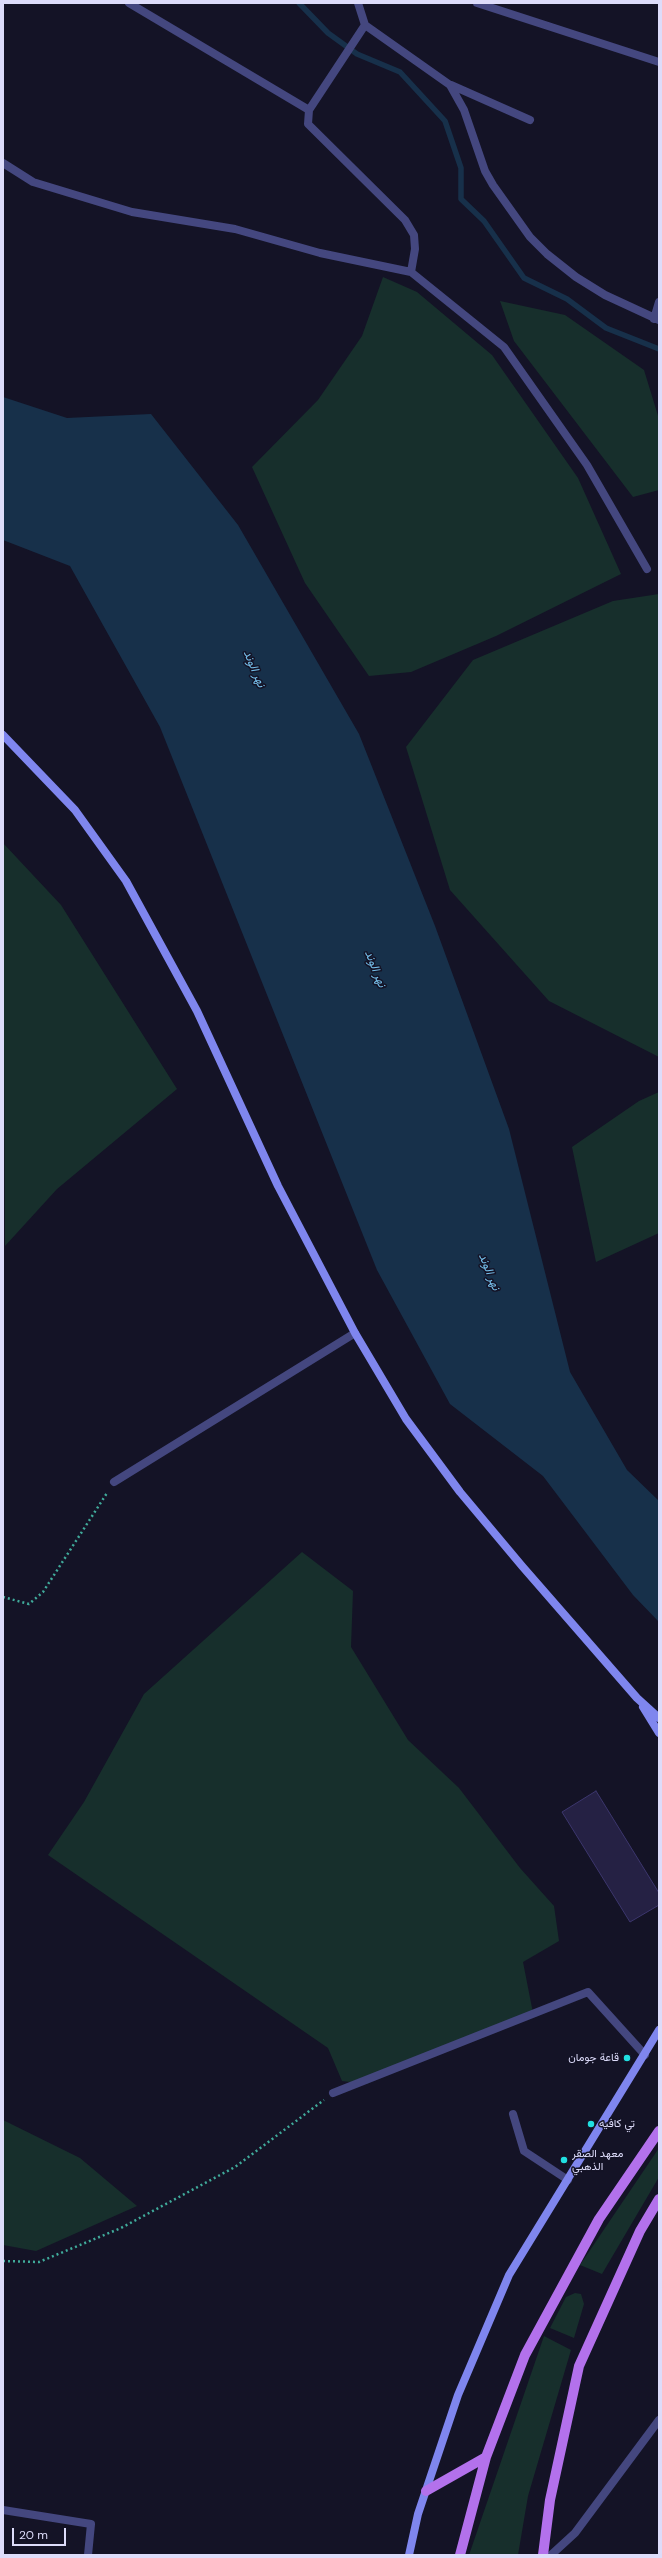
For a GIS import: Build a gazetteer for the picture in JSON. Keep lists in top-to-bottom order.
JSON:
{
  "water": ["نهر الوند"],
  "places": ["قاعة جومان", "تي كافيه", "معهد الصقر الذهبي"],
  "scale_bar": "20 m"
}
